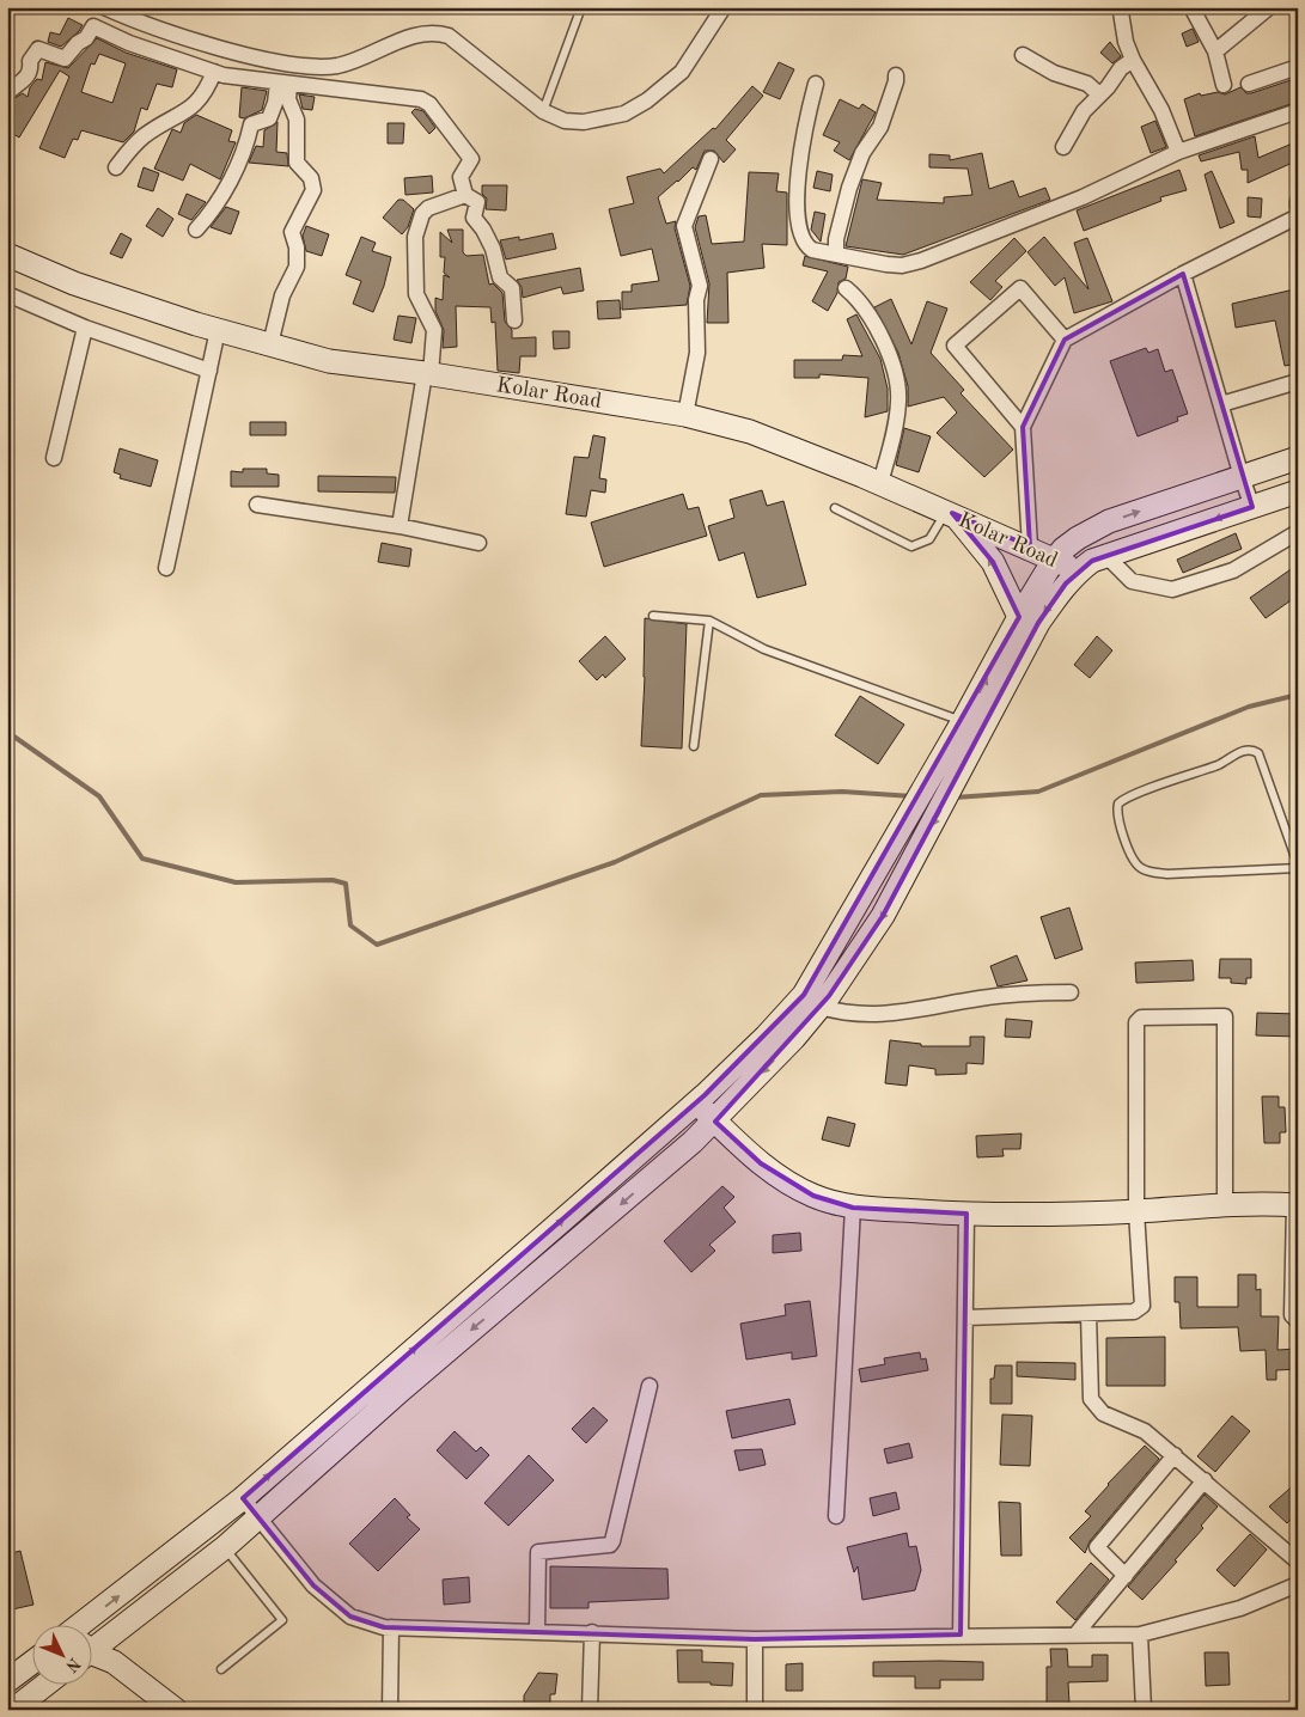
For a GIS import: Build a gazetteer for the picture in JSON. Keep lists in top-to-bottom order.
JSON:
{
  "streets": {
    "main road": ["Kolar Road"]
  },
  "north": "bottom right"
}
